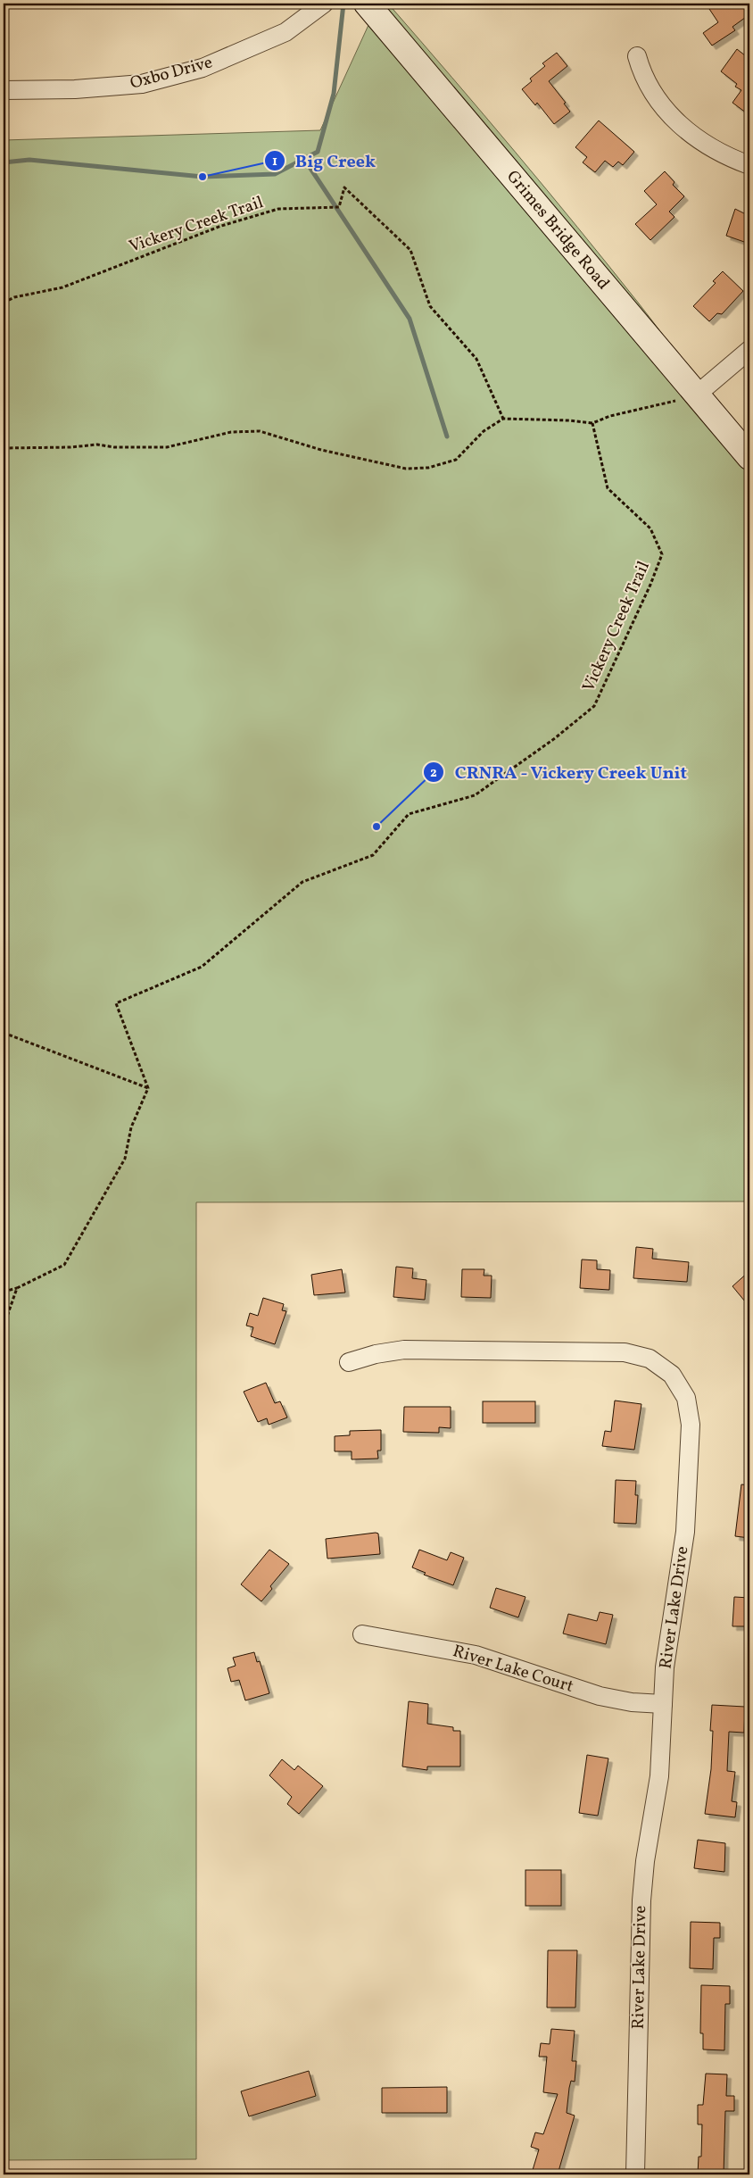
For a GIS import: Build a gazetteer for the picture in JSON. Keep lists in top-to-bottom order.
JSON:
{
  "streets": {
    "street": [
      "Oxbo Drive",
      "Grimes Bridge Road",
      "River Lake Drive",
      "River Lake Court"
    ],
    "path": ["Vickery Creek Trail"]
  },
  "crossings": [
    ["River Lake Drive", "River Lake Court"]
  ],
  "places": ["Big Creek", "CRNRA - Vickery Creek Unit"]
}
